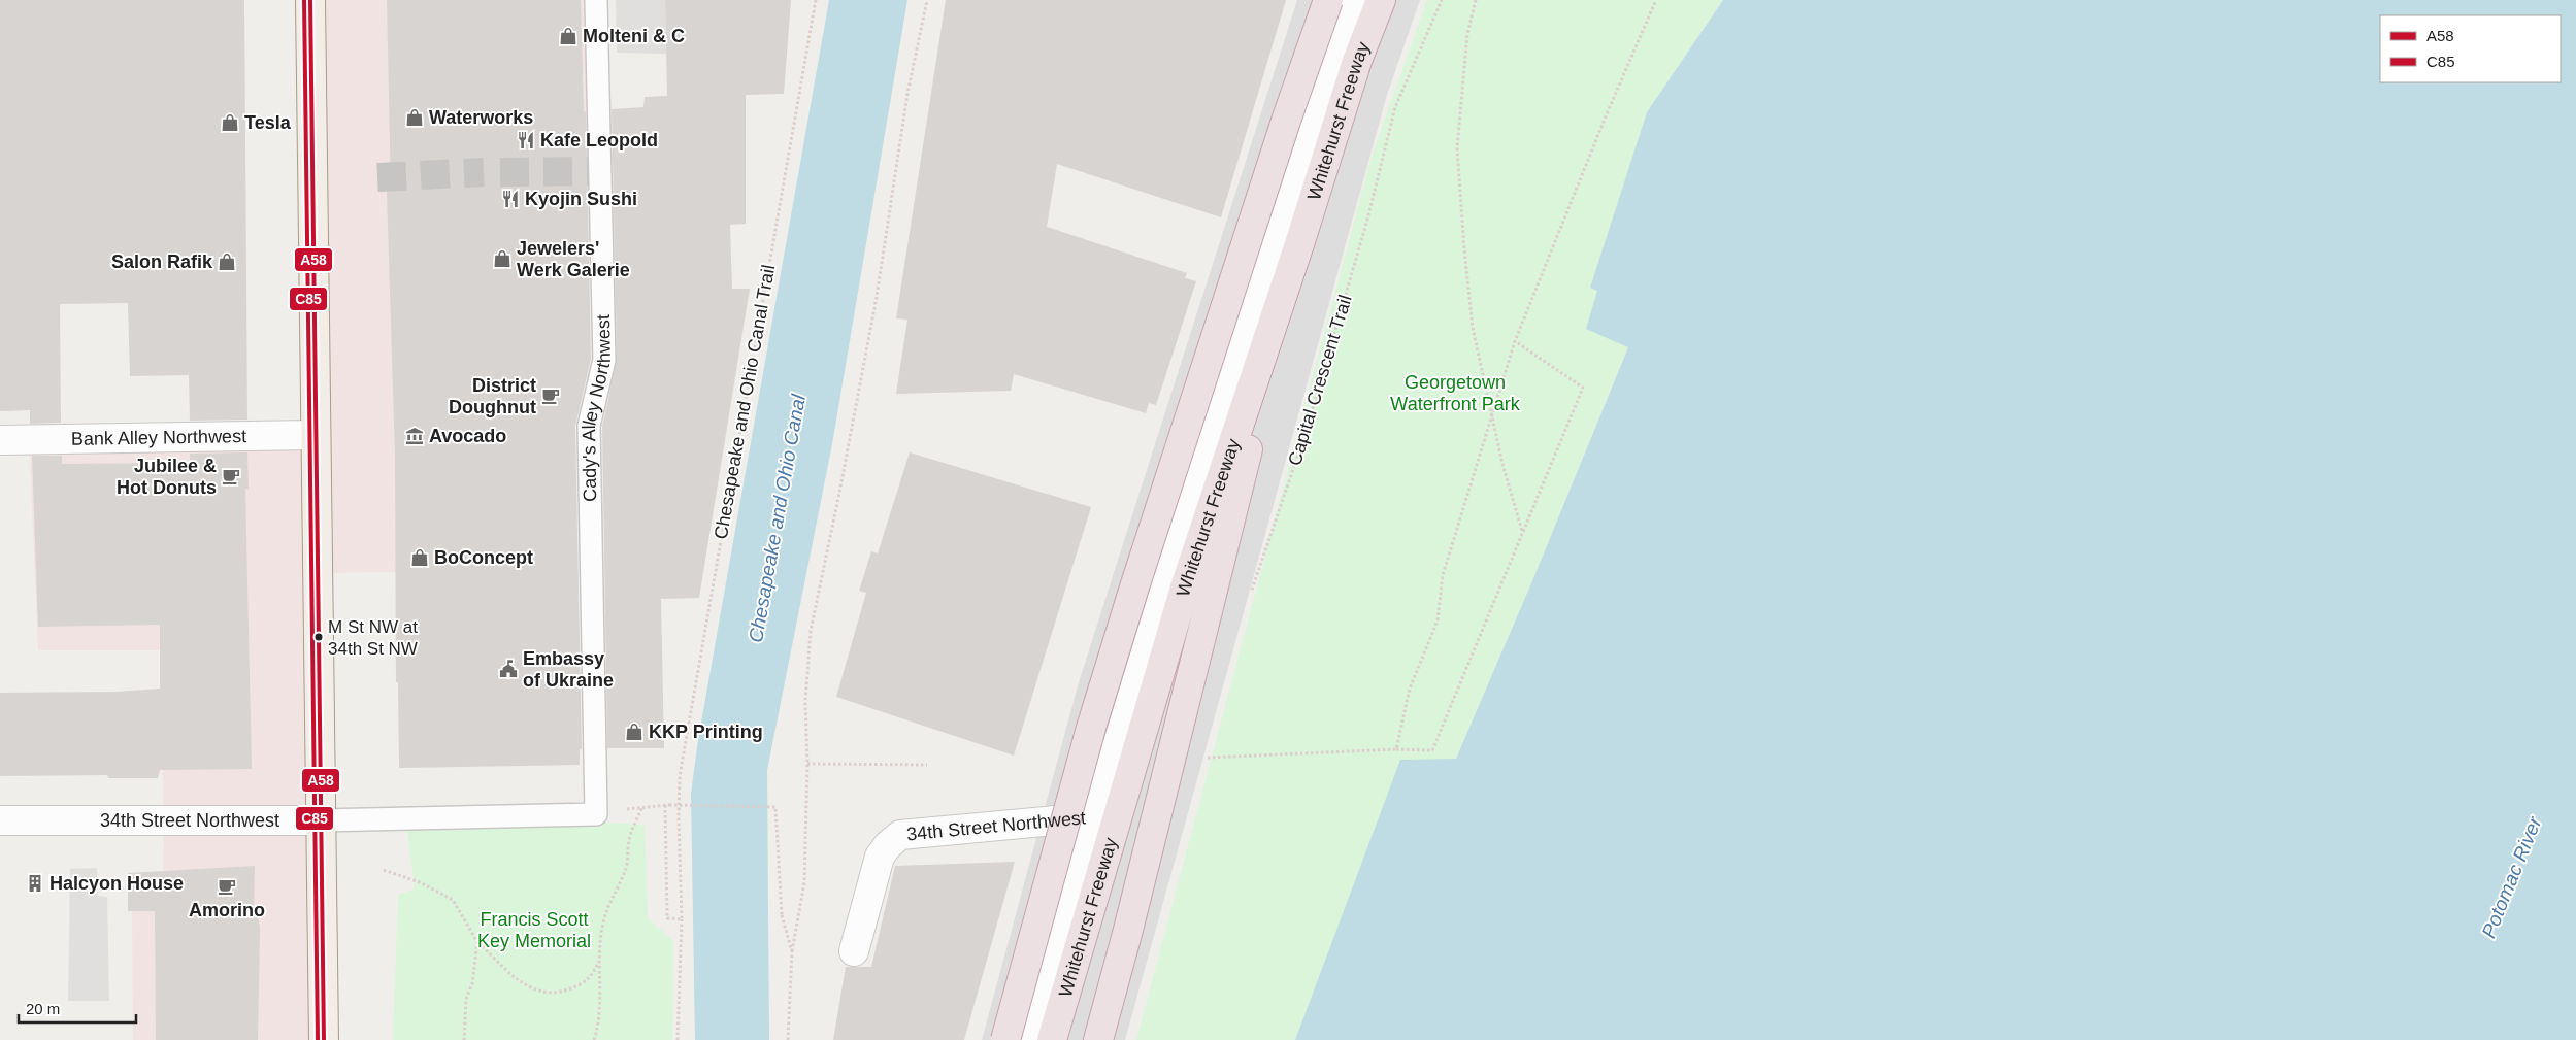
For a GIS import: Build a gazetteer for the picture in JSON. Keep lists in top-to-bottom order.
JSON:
{
  "streets": {
    "highway": ["Whitehurst Freeway"],
    "street": ["Bank Alley Northwest", "34th Street Northwest"],
    "lane": ["Cady's Alley Northwest"],
    "path": ["Capital Crescent Trail", "Chesapeake and Ohio Canal Trail"]
  },
  "crossings": [
    ["Cady's Alley Northwest", "34th Street Northwest"]
  ],
  "water": ["Chesapeake and Ohio Canal", "Potomac River"],
  "parks": ["Georgetown Waterfront Park", "Francis Scott Key Memorial"],
  "places": {
    "shop": [
      "Molteni & C",
      "Waterworks",
      "Tesla",
      "Jewelers' Werk Galerie",
      "Salon Rafik",
      "BoConcept",
      "KKP Printing"
    ],
    "restaurant": ["Kafe Leopold", "Kyojin Sushi"],
    "cafe": ["District Doughnut", "Jubilee & Hot Donuts", "Amorino"],
    "museum": ["Avocado"],
    "other": ["M St NW at 34th St NW"],
    "public building": ["Embassy of Ukraine"],
    "building": ["Halcyon House"]
  },
  "lines": ["transit line A58", "transit line C85"],
  "legend": ["A58", "C85"],
  "scale_bar": "20 m"
}
